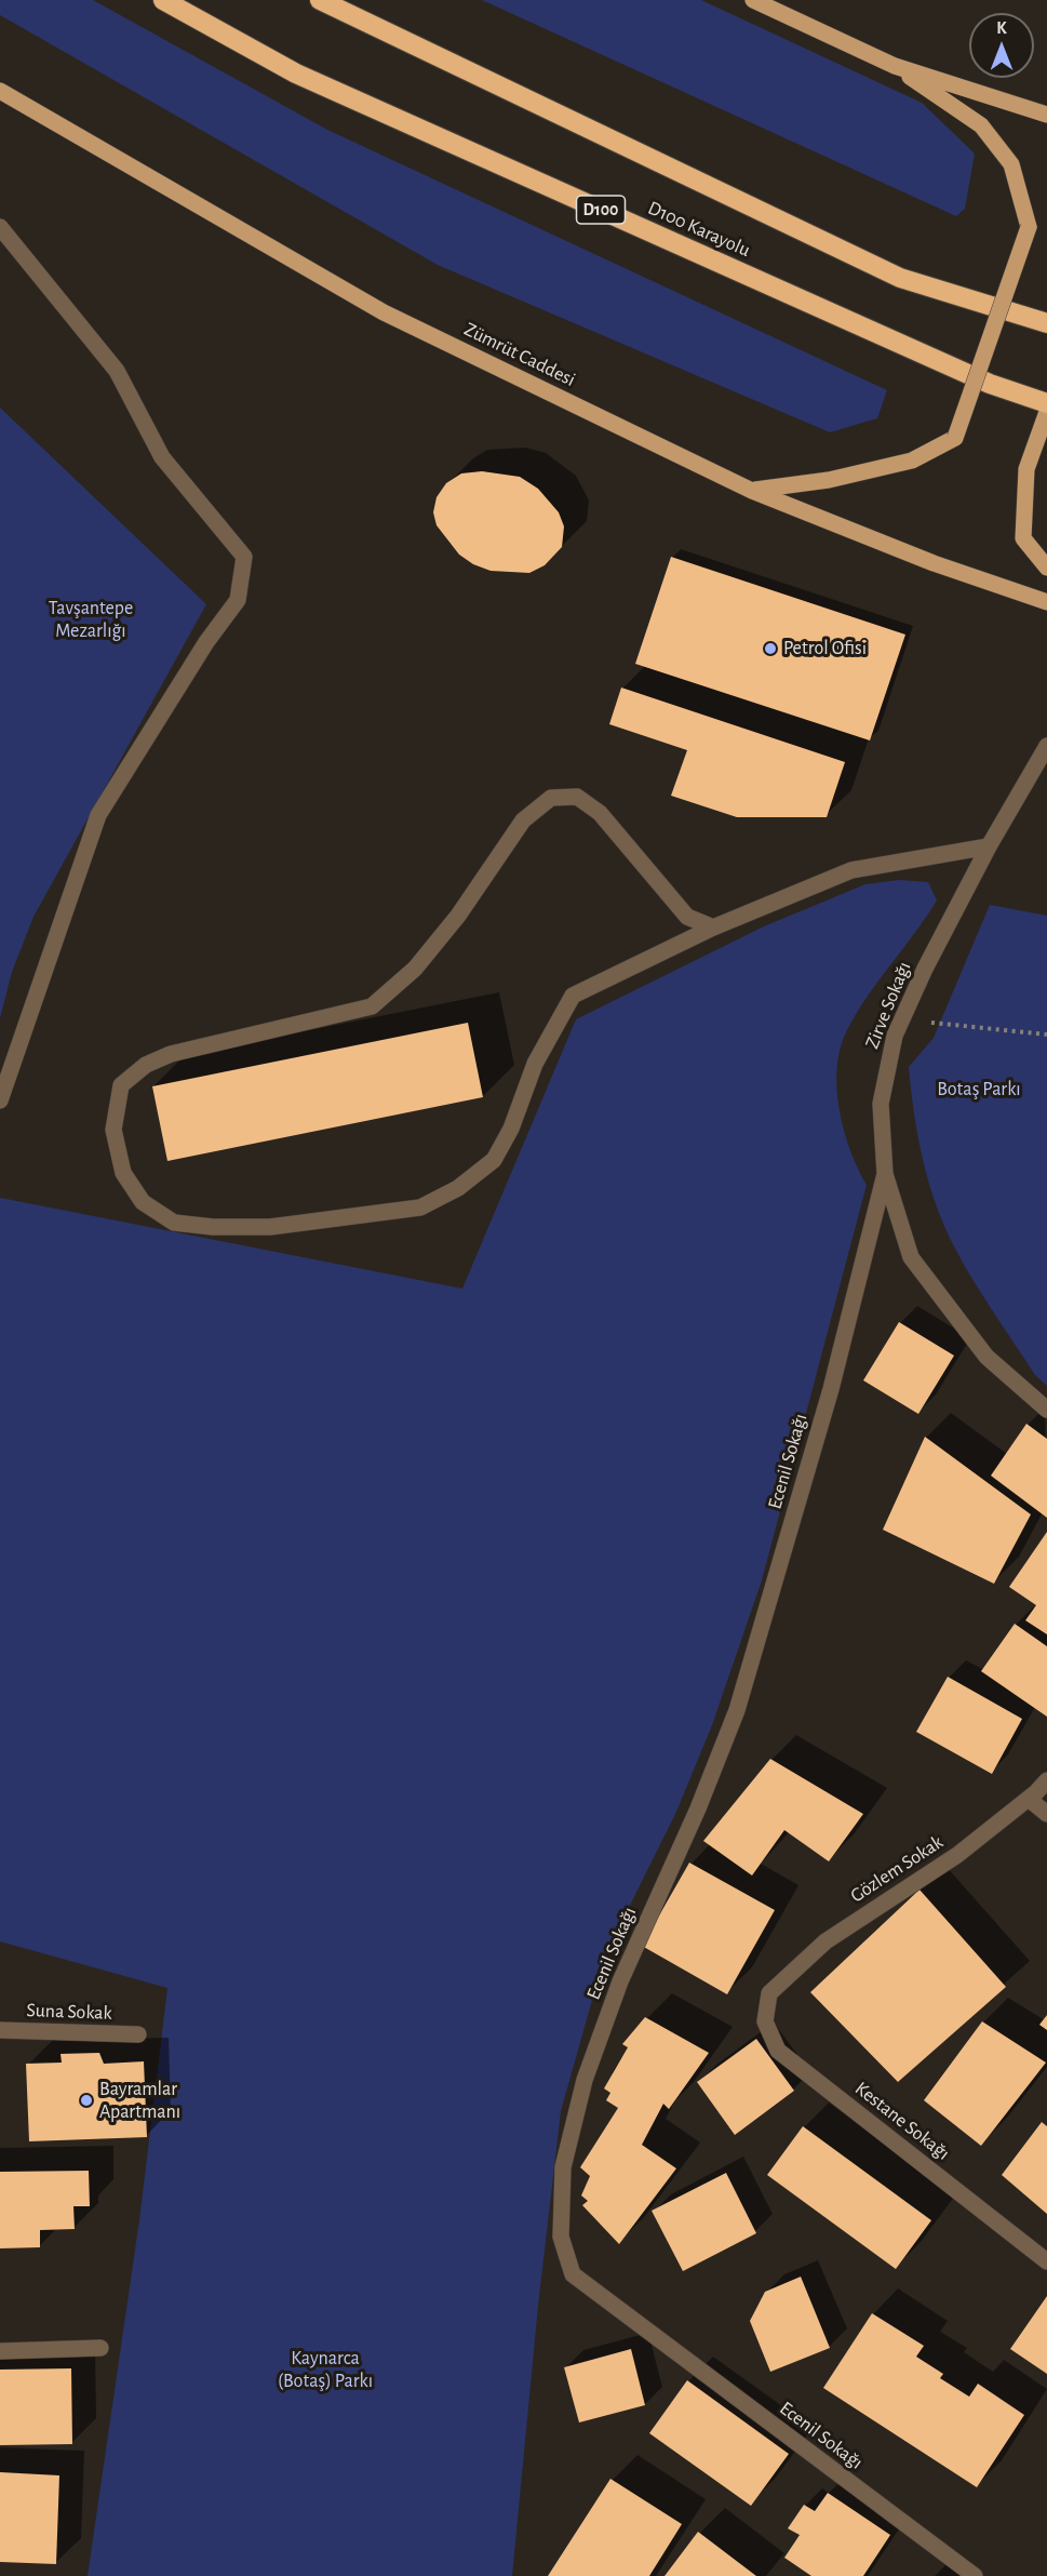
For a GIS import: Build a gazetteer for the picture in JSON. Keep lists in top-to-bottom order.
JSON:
{
  "streets": {
    "highway": ["D100", "D100 Karayolu"],
    "main road": ["Zümrüt Caddesi"],
    "street": [
      "Zirve Sokağı",
      "Ecenil Sokağı",
      "Gözlem Sokak",
      "Suna Sokak",
      "Kestane Sokağı"
    ]
  },
  "crossings": [
    ["Zirve Sokağı", "Ecenil Sokağı"],
    ["Gözlem Sokak", "Kestane Sokağı"]
  ],
  "parks": ["Tavşantepe Mezarlığı", "Botaş Parkı", "Kaynarca (Botaş) Parkı"],
  "places": ["Petrol Ofisi", "Bayramlar Apartmanı"],
  "north": "top"
}
